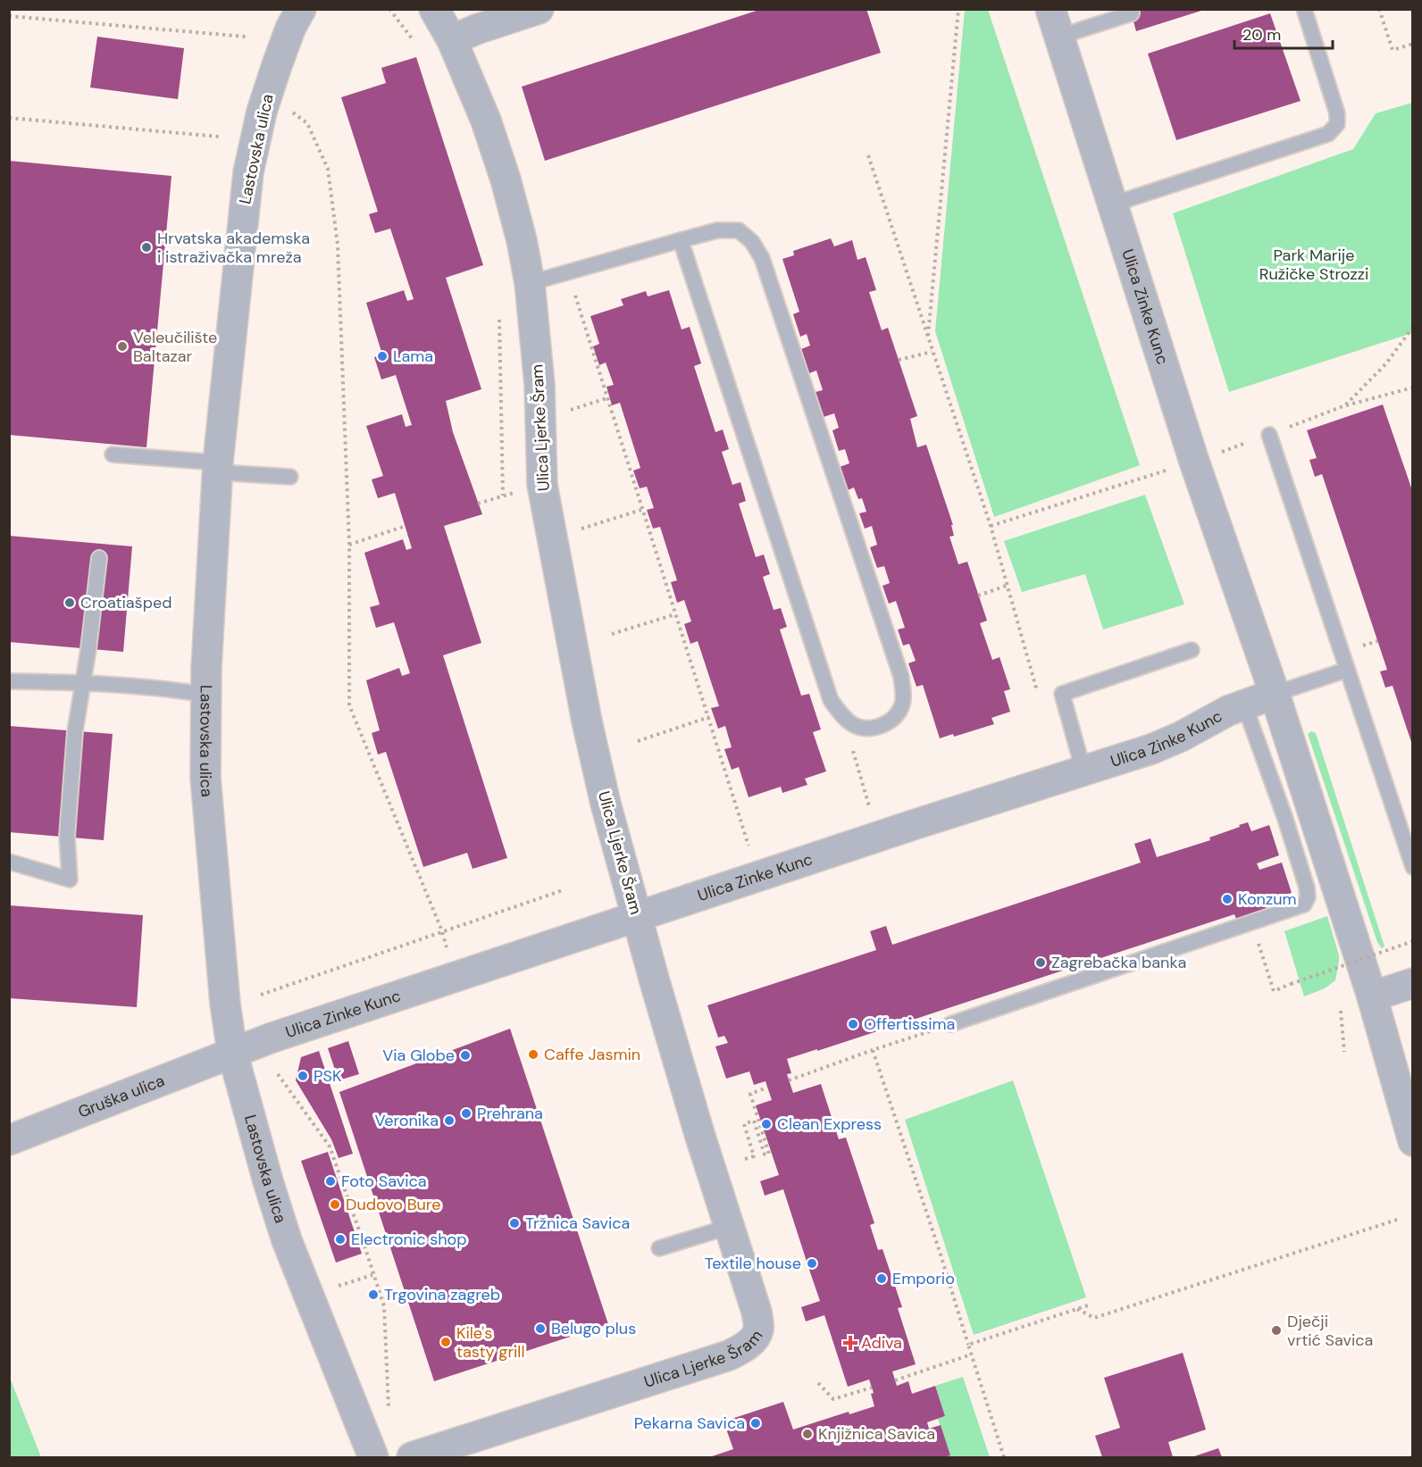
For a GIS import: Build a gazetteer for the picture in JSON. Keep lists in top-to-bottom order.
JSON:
{
  "streets": {
    "street": [
      "Lastovska ulica",
      "Ulica Zinke Kunc",
      "Ulica Ljerke Šram",
      "Gruška ulica"
    ]
  },
  "crossings": [
    ["Lastovska ulica", "Ulica Zinke Kunc"],
    ["Lastovska ulica", "Gruška ulica"],
    ["Ulica Zinke Kunc", "Ulica Ljerke Šram"],
    ["Ulica Zinke Kunc", "Gruška ulica"]
  ],
  "parks": ["Park Marije Ružičke Strozzi"],
  "places": {
    "other": [
      "Hrvatska akademska i istraživačka mreža",
      "Veleučilište Baltazar",
      "Lama",
      "Croatiašped",
      "Konzum",
      "Zagrebačka banka",
      "Offertissima",
      "Caffe Jasmin",
      "Via Globe",
      "PSK",
      "Prehrana",
      "Veronika",
      "Clean Express",
      "Foto Savica",
      "Dudovo Bure",
      "Tržnica Savica",
      "Electronic shop",
      "Textile house",
      "Emporio",
      "Trgovina zagreb",
      "Belugo plus",
      "Dječji vrtić Savica",
      "Kile's tasty grill",
      "Pekarna Savica",
      "Knjižnica Savica"
    ],
    "health": ["Adiva"]
  },
  "scale_bar": "20 m"
}
